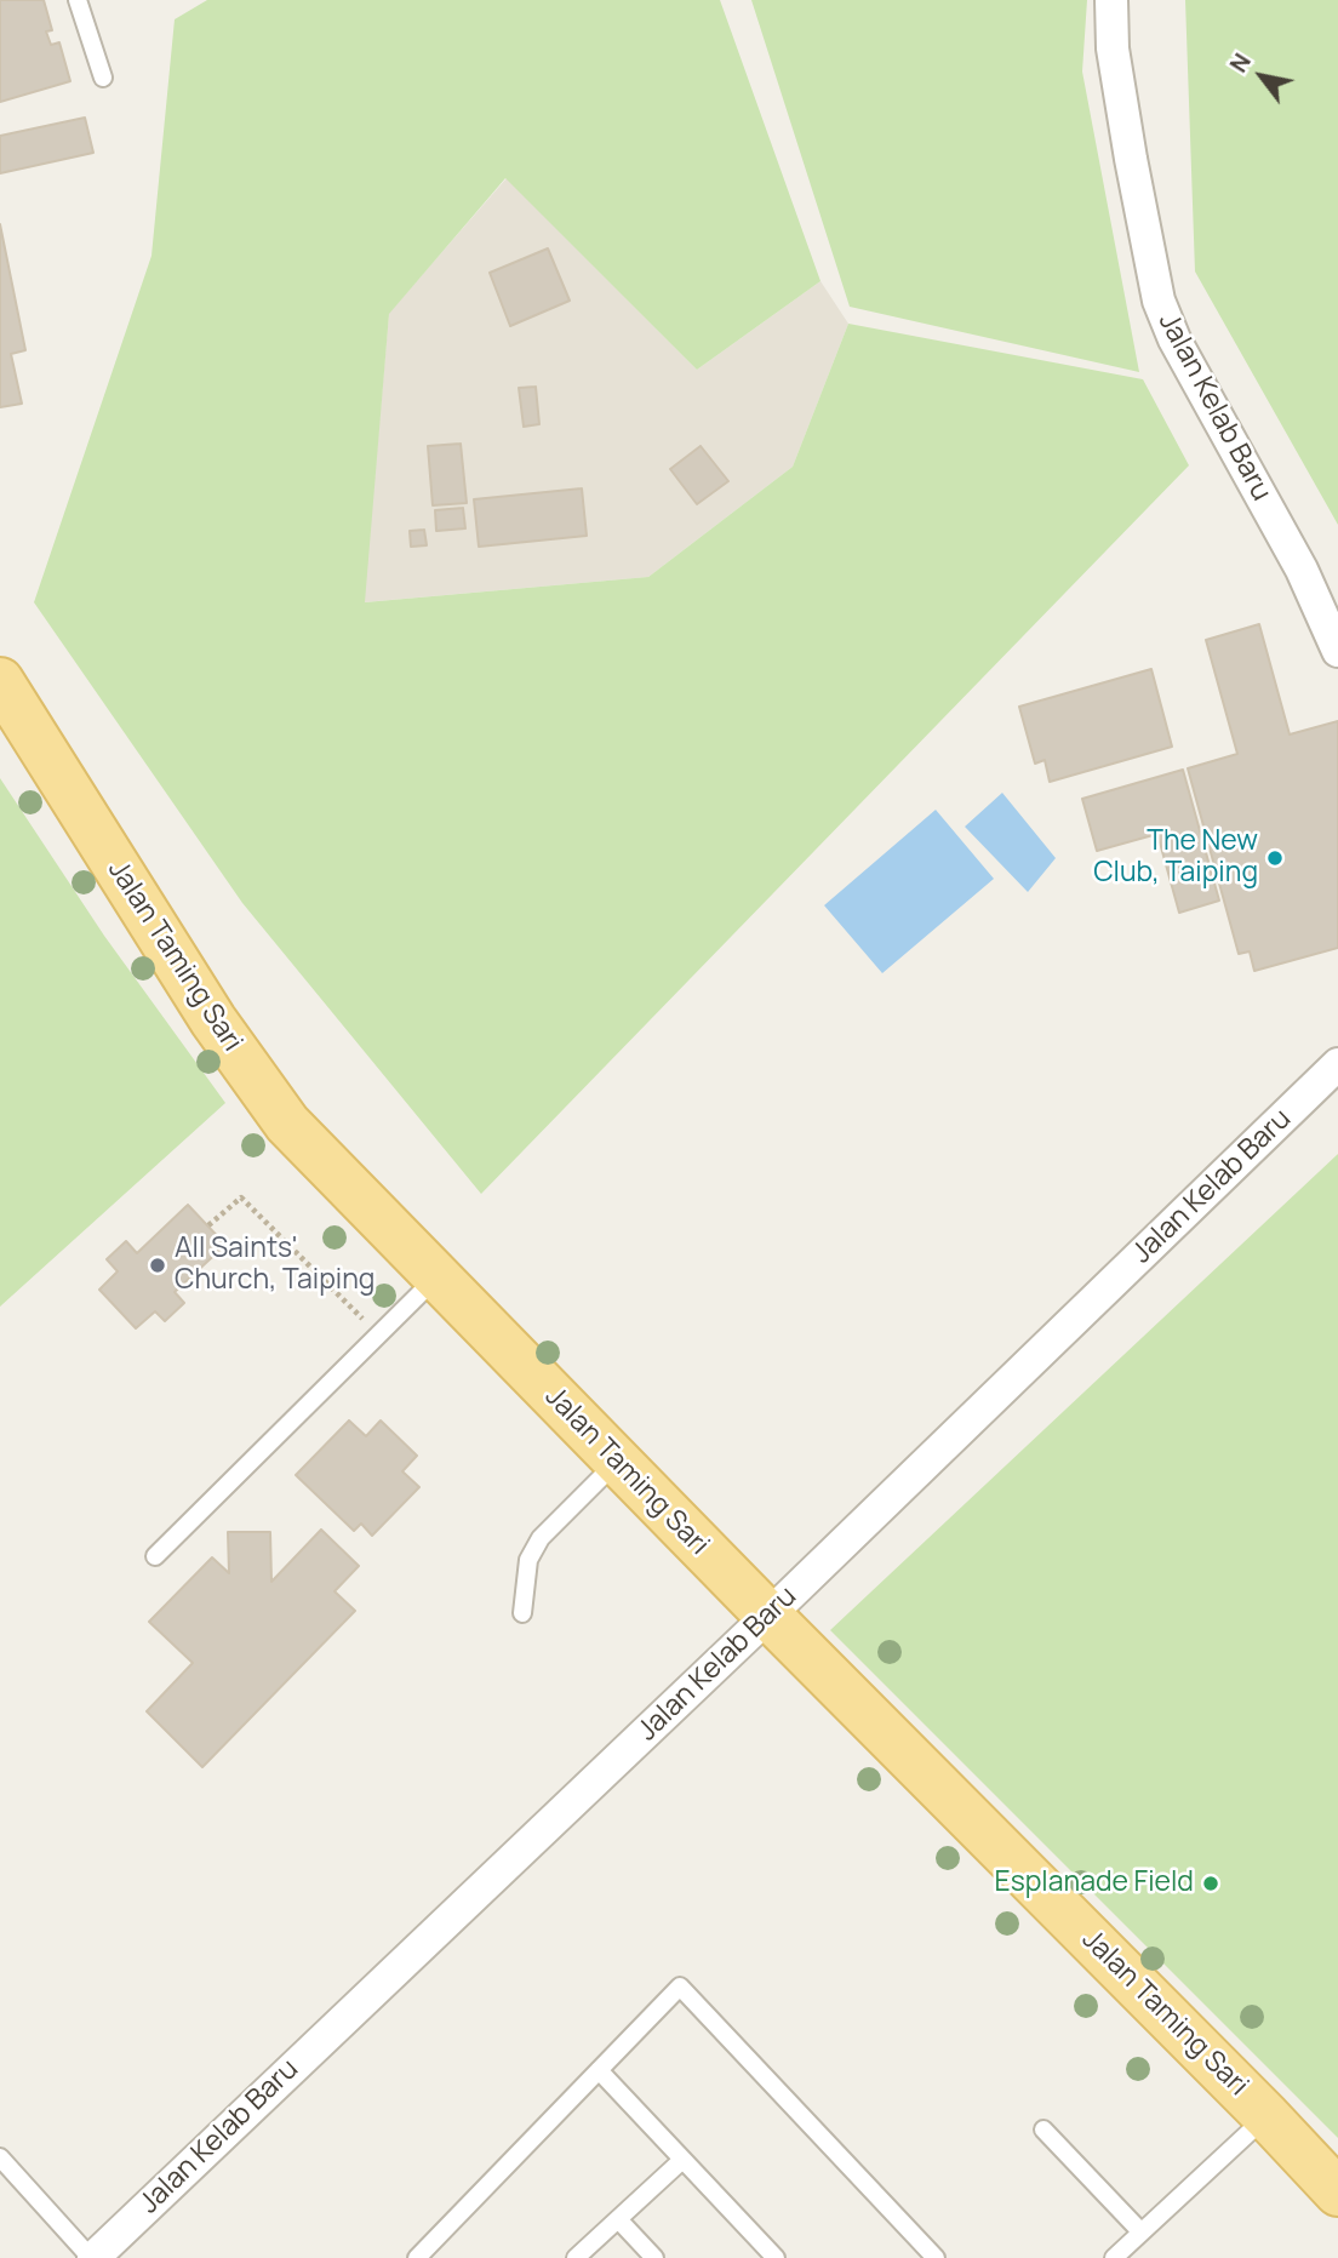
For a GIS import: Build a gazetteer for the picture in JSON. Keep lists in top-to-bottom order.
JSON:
{
  "streets": {
    "main road": ["Jalan Taming Sari"],
    "street": ["Jalan Kelab Baru"]
  },
  "crossings": [
    ["Jalan Kelab Baru", "Jalan Taming Sari"]
  ],
  "places": ["The New Club, Taiping", "All Saints' Church, Taiping", "Esplanade Field"],
  "north": "top left"
}
